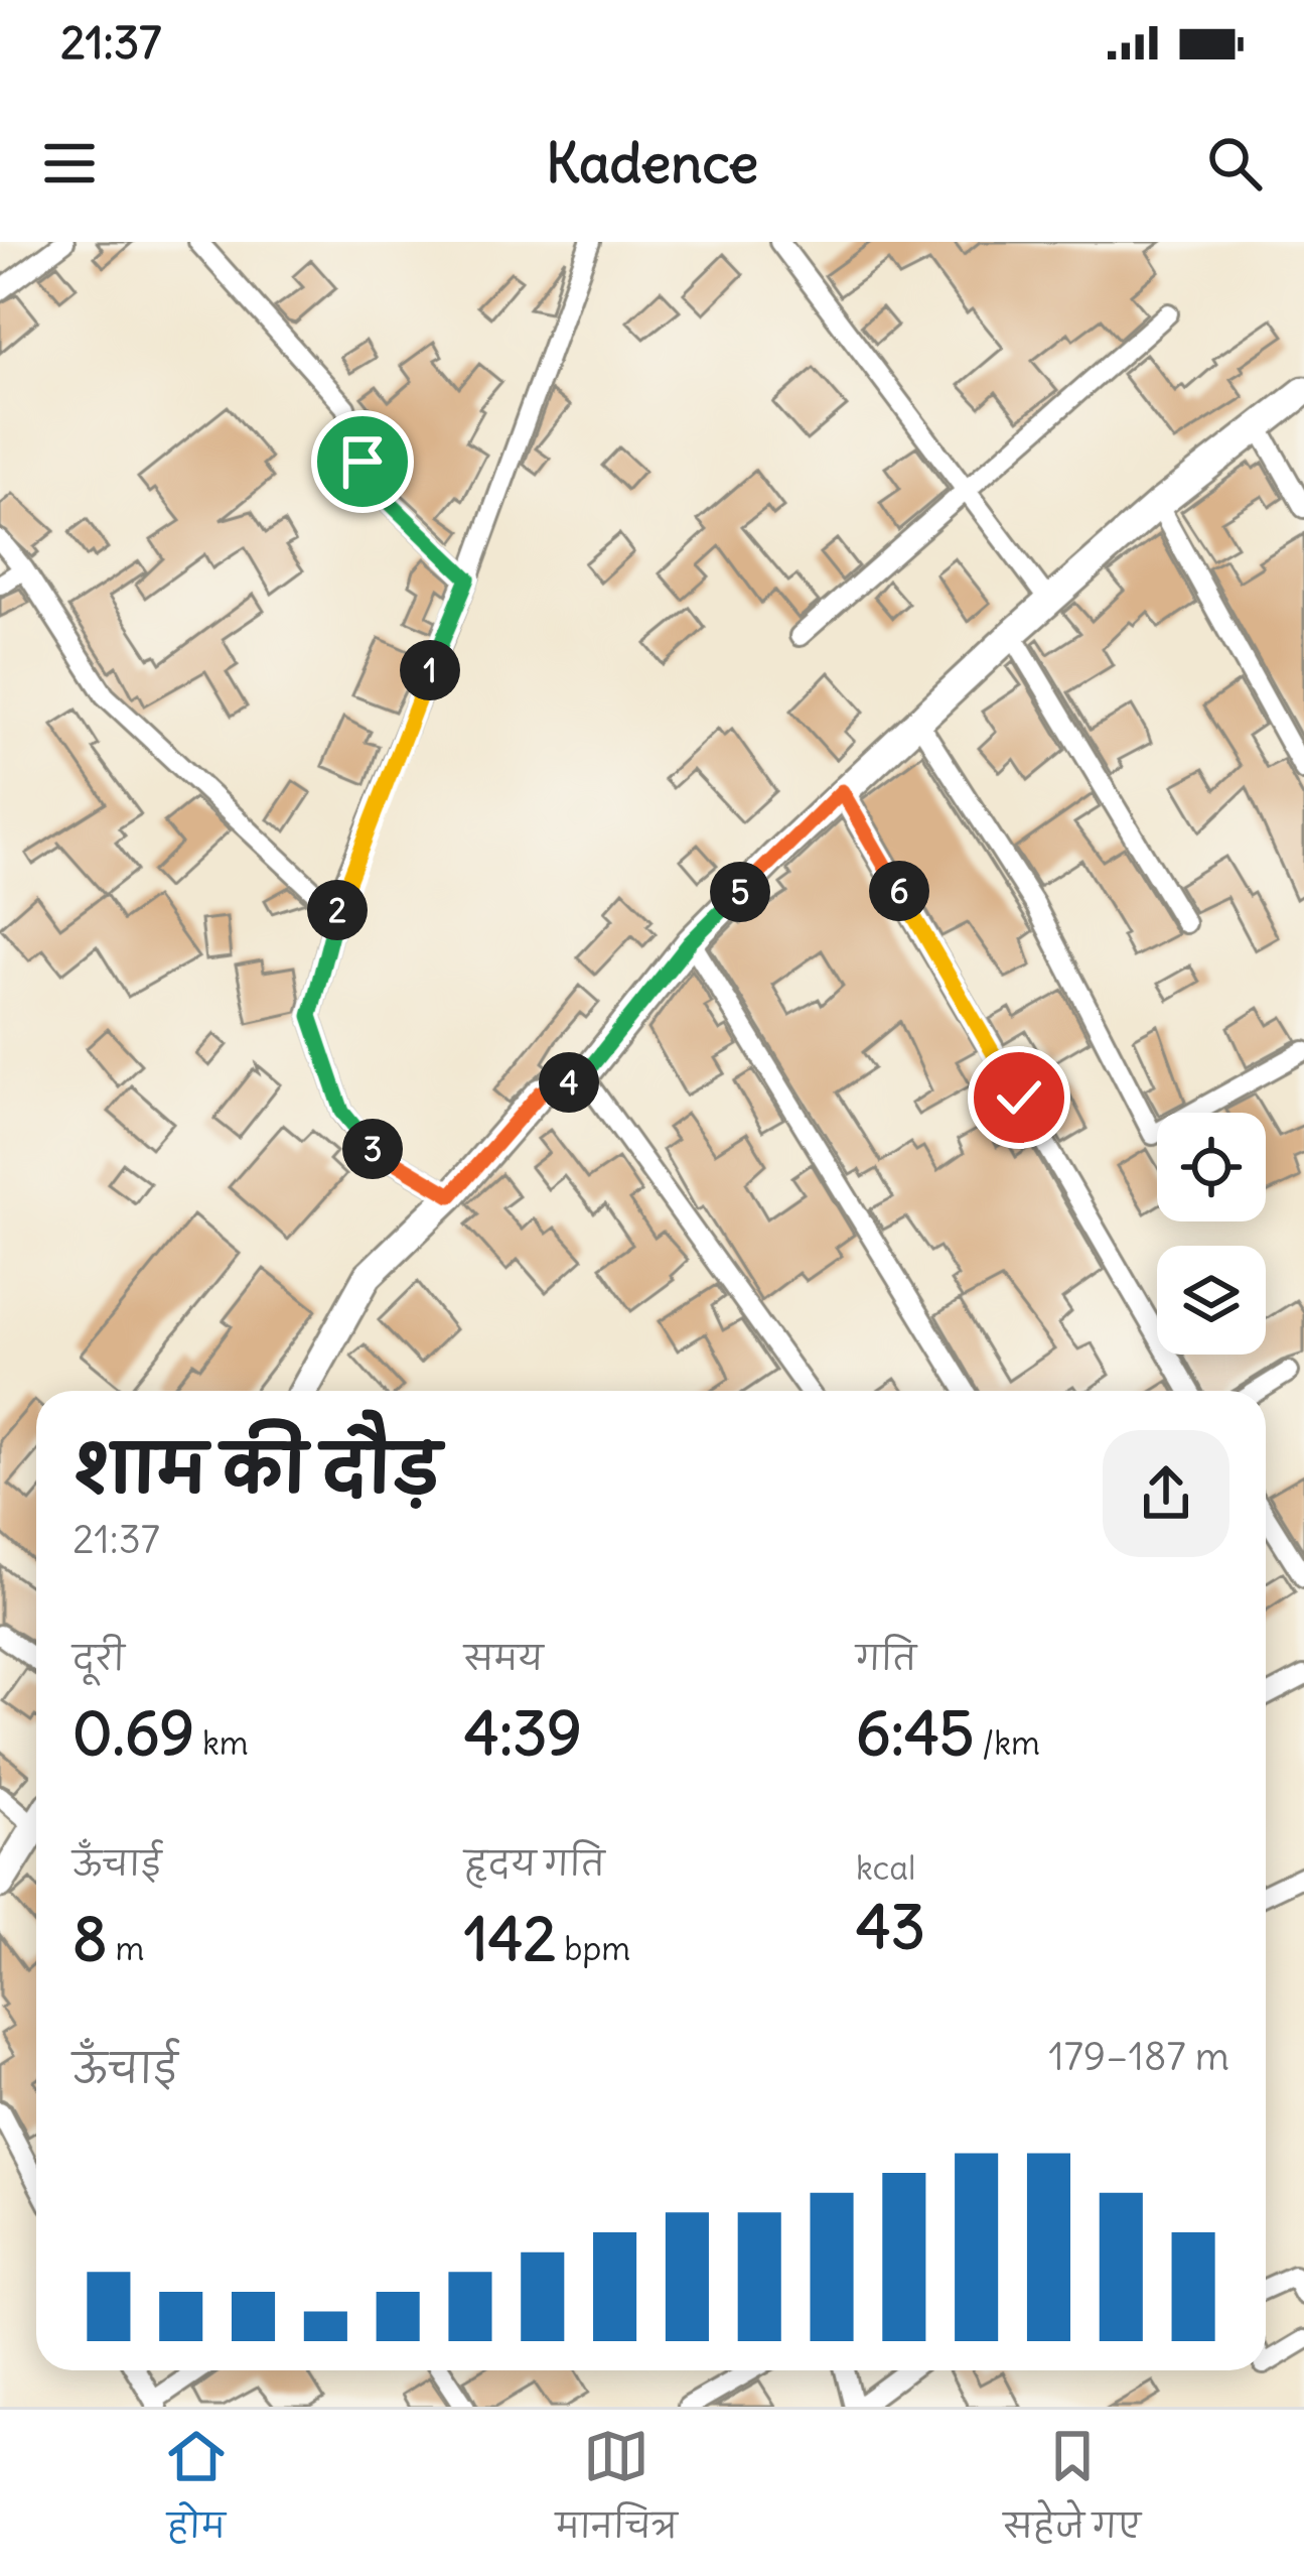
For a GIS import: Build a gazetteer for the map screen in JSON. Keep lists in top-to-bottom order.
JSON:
{
  "page": {
    "status": "21:37",
    "header": "Kadence",
    "pins": [
      "1",
      "6",
      "5",
      "2",
      "4",
      "3"
    ],
    "heading": ["शाम की दौड़", "21:37"],
    "stats": [
      ["दूरी", "0.69 km"],
      ["समय", "4:39"],
      ["गति", "6:45 /km"],
      ["ऊँचाई", "8 m"],
      ["हृदय गति", "142 bpm"],
      ["kcal", "43"]
    ],
    "chart": ["ऊँचाई", "179–187 m"],
    "tabs": ["होम", "मानचित्र", "सहेजे गए"]
  }
}
